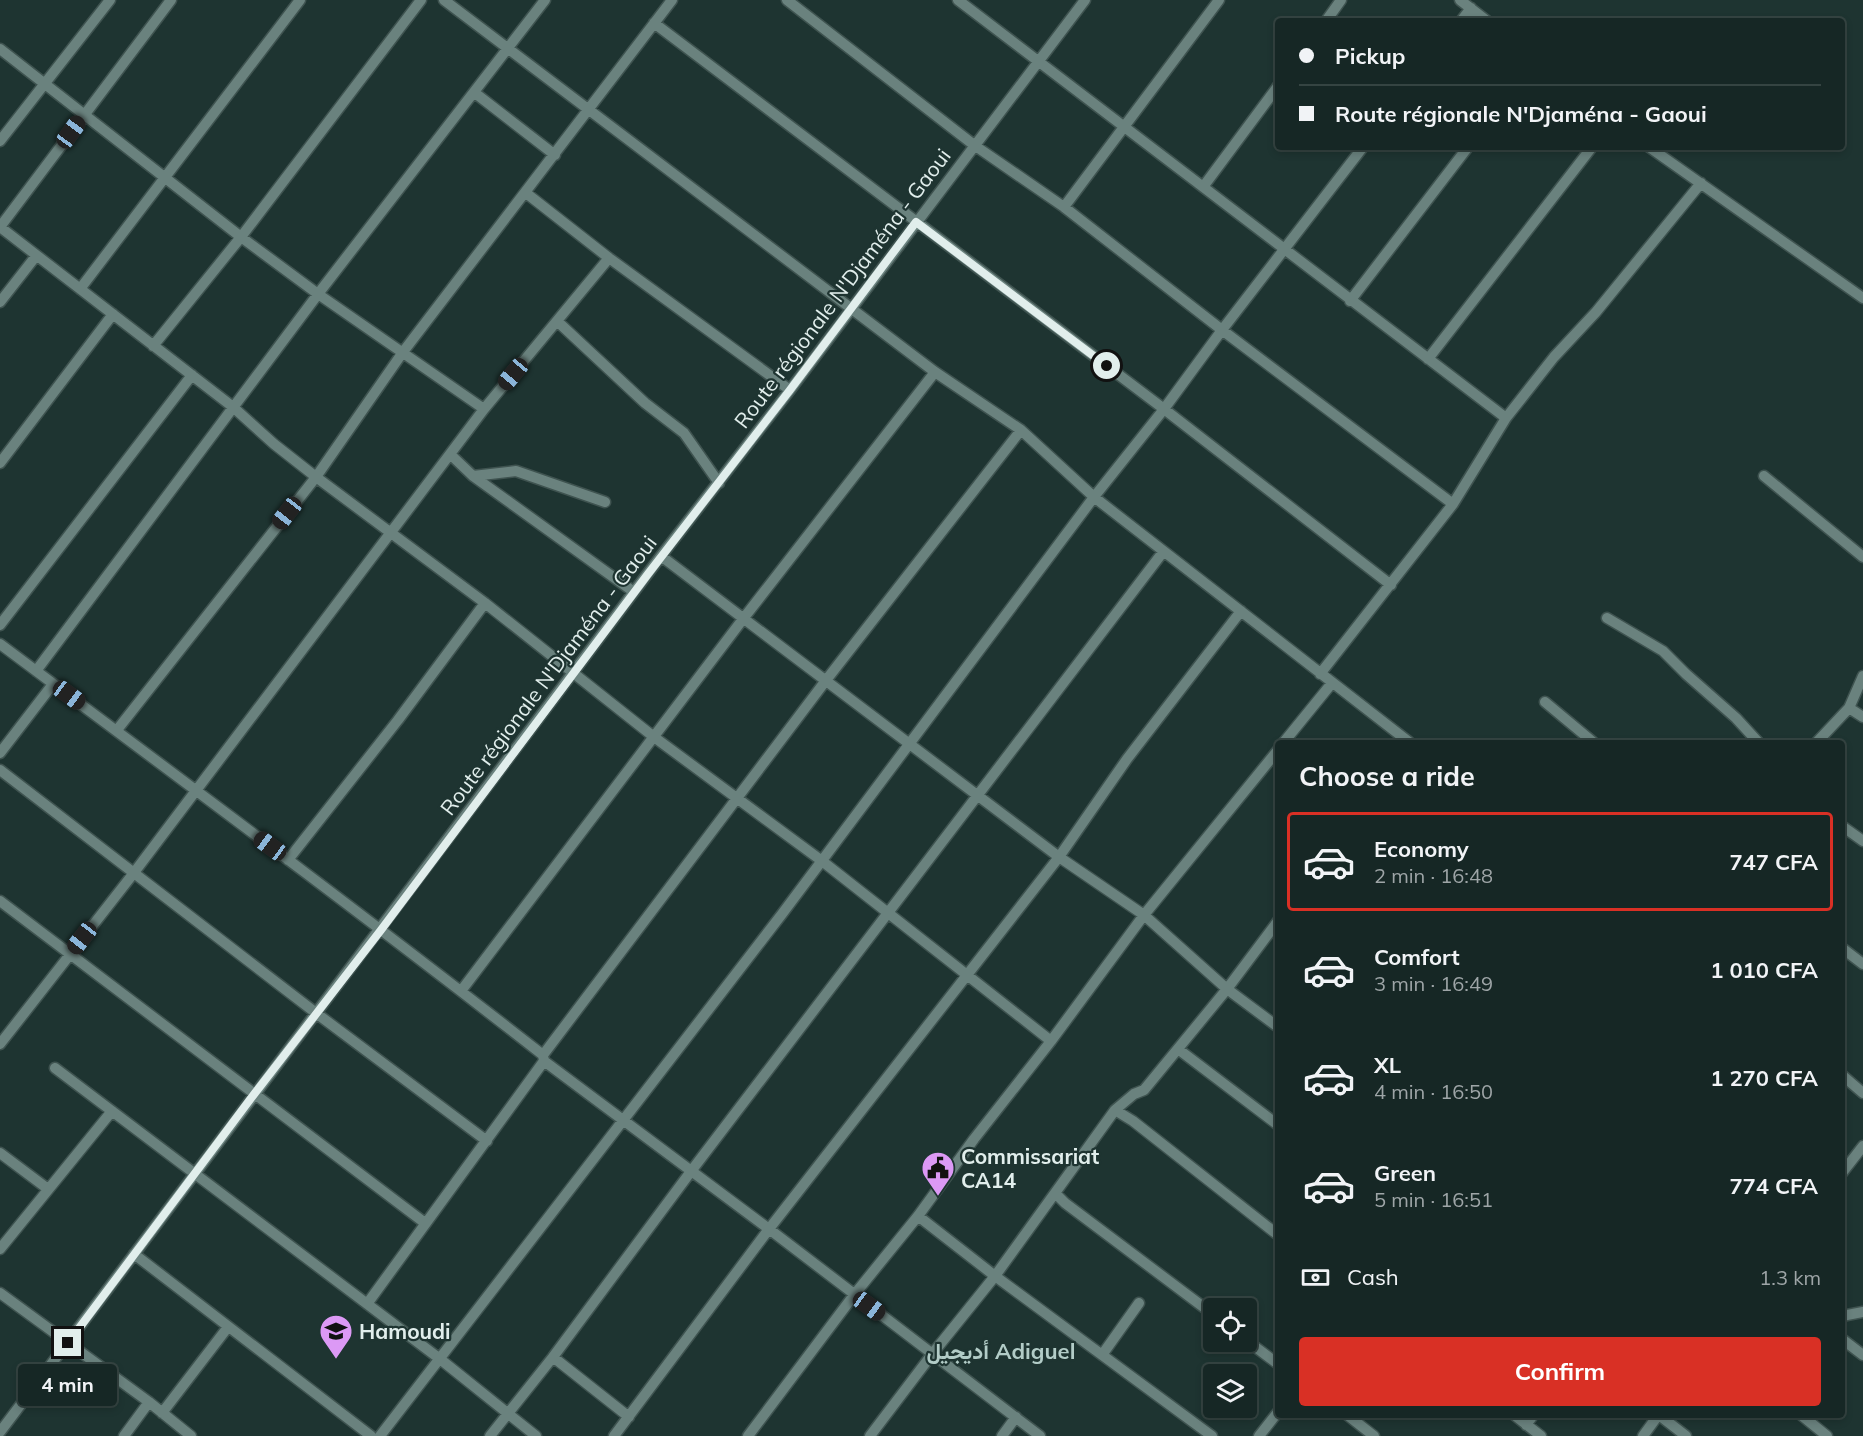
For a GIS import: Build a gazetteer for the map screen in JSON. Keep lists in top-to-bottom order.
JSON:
{
  "streets": {
    "street": ["Route régionale N'Djaména - Gaoui"]
  },
  "districts": ["أديجيل Adiguel"],
  "places": {
    "public building": ["Commissariat CA14"],
    "school or university": ["Hamoudi"]
  },
  "page": {
    "banner": ["Pickup", "Route régionale N'Djaména - Gaoui"],
    "heading": "Choose a ride",
    "list": [
      {
        "name": "Economy",
        "note": "2 min · 16:48",
        "value": "747 CFA"
      },
      {
        "name": "Comfort",
        "note": "3 min · 16:49",
        "value": "1 010 CFA"
      },
      {
        "name": "XL",
        "note": "4 min · 16:50",
        "value": "1 270 CFA"
      },
      {
        "name": "Green",
        "note": "5 min · 16:51",
        "value": "774 CFA"
      }
    ],
    "pay": ["Cash", "1.3 km"],
    "buttons": "Confirm",
    "bubble": "4 min"
  }
}
